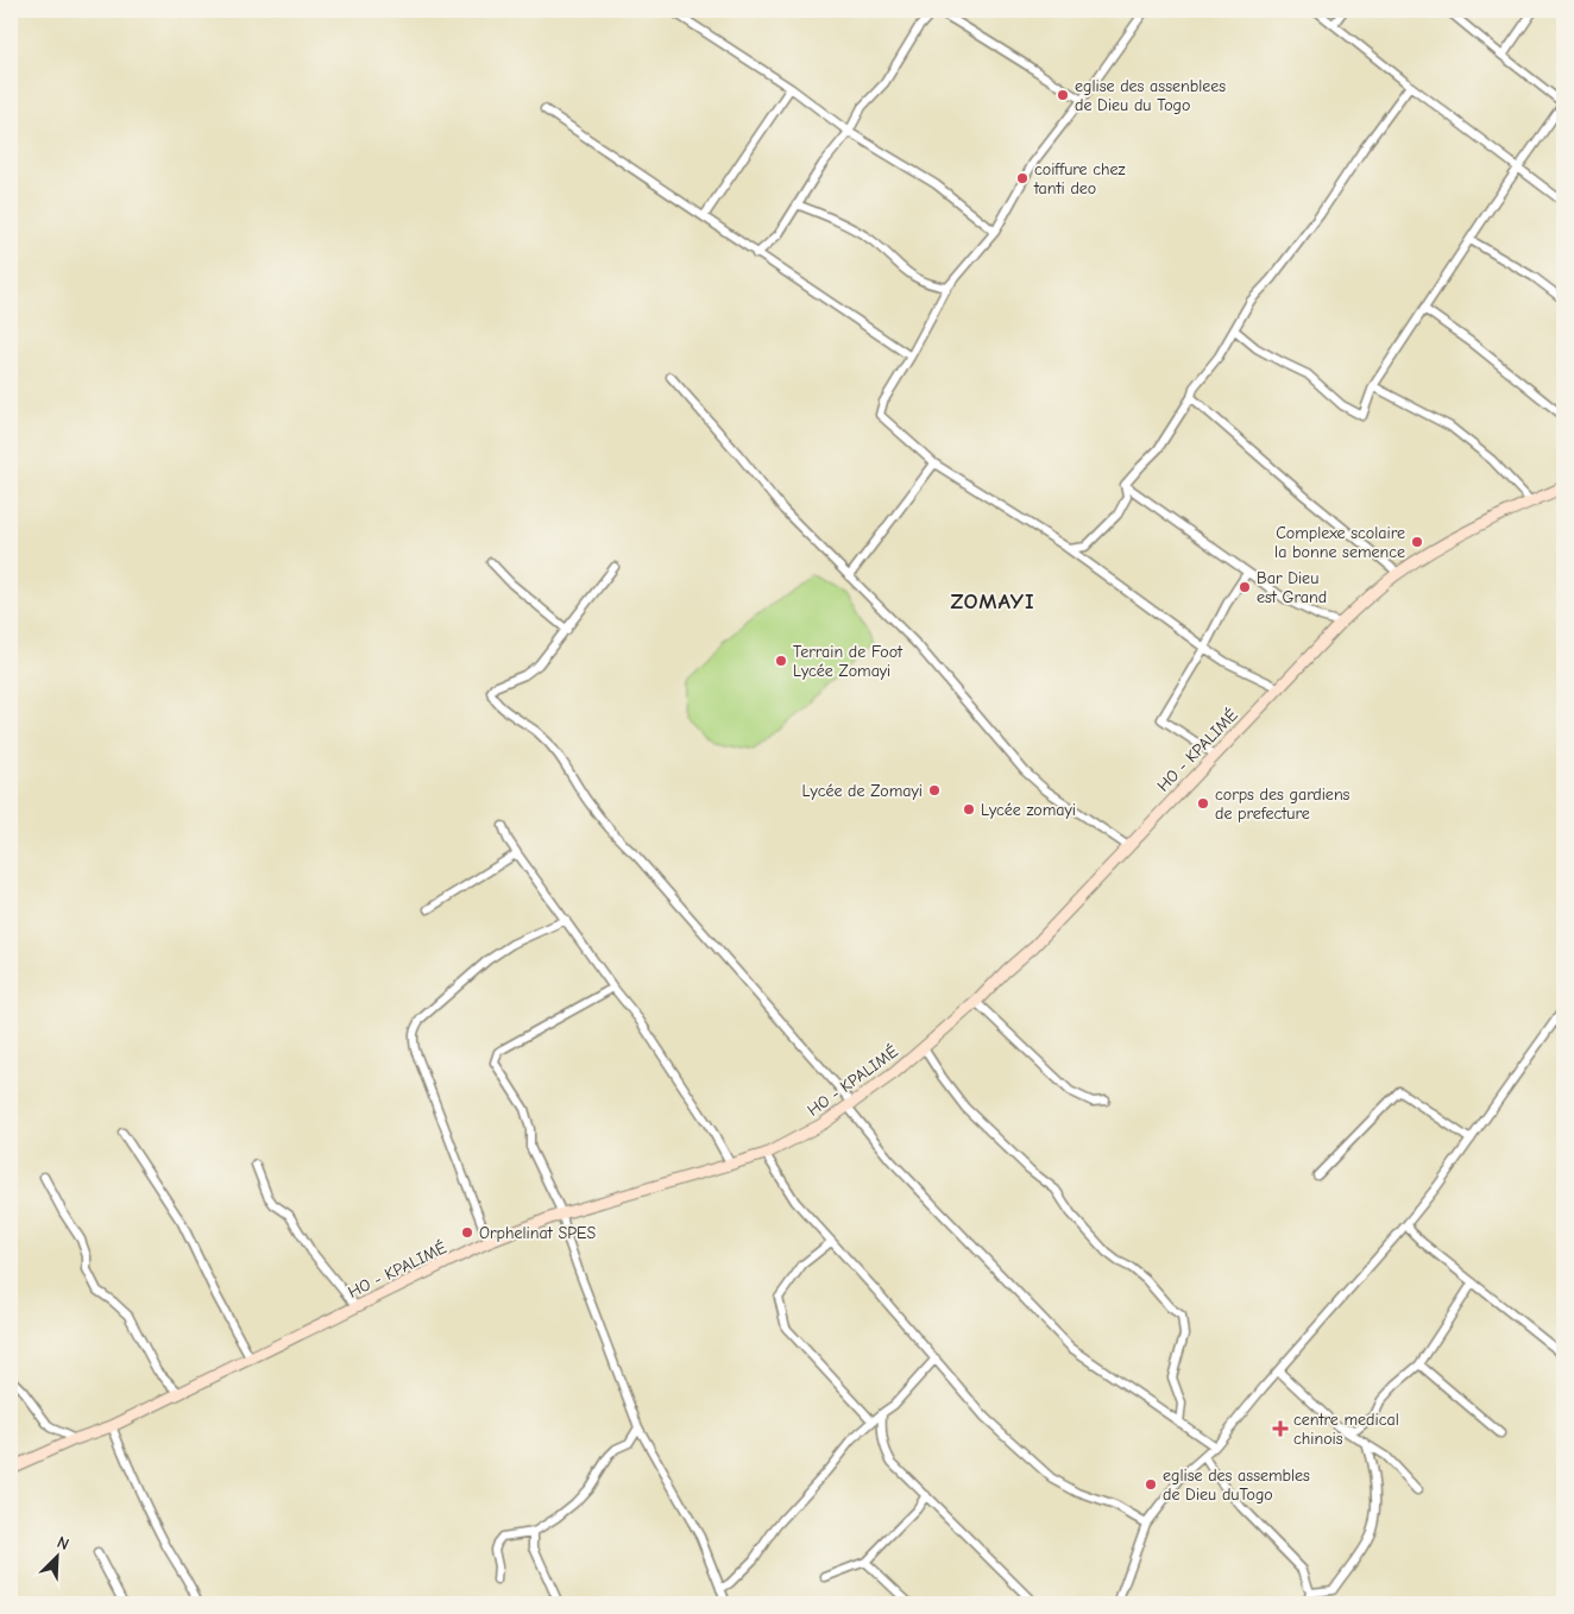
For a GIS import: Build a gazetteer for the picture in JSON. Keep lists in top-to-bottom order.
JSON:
{
  "streets": {
    "main road": ["HO - KPALIMÉ"]
  },
  "districts": ["ZOMAYI"],
  "places": {
    "other": [
      "eglise des assenblees de Dieu du Togo",
      "coiffure chez tanti deo",
      "Complexe scolaire la bonne semence",
      "Bar Dieu est Grand",
      "Terrain de Foot Lycée Zomayi",
      "Lycée de Zomayi",
      "corps des gardiens de prefecture",
      "Lycée zomayi",
      "Orphelinat SPES",
      "eglise des assembles de Dieu duTogo"
    ],
    "health": ["centre medical chinois"]
  },
  "north": "top right"
}
